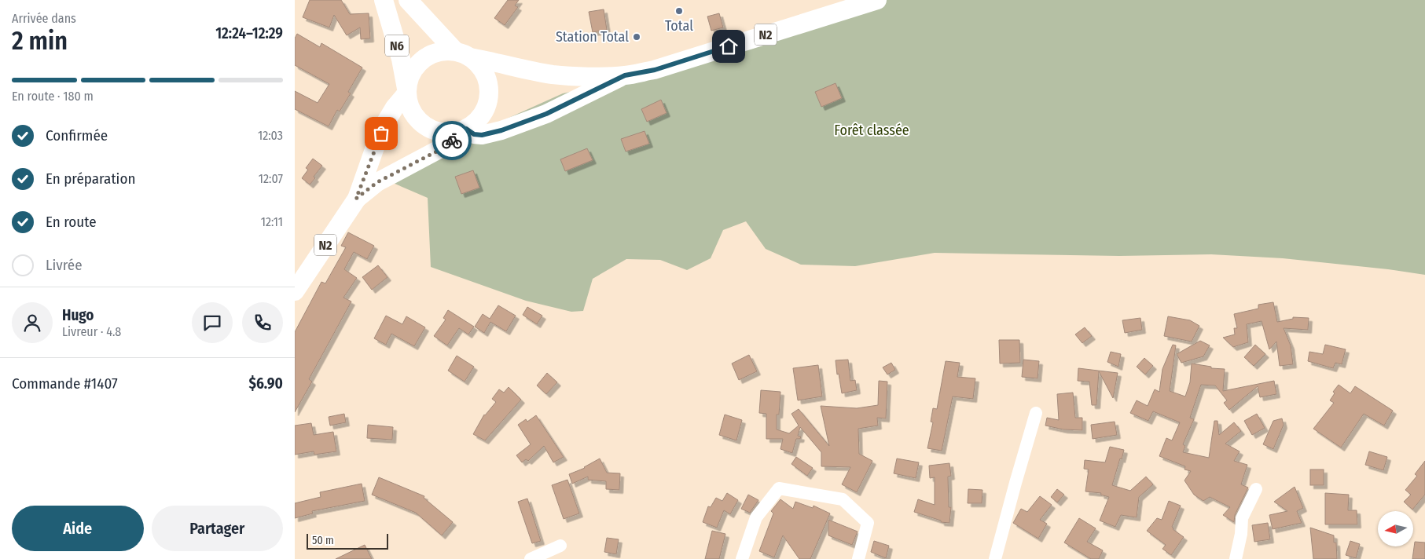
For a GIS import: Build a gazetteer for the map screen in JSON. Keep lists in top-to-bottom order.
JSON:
{
  "streets": {
    "highway": ["N2", "N6"]
  },
  "crossings": [
    ["N2", "N6"]
  ],
  "parks": ["Forêt classée"],
  "places": ["Total", "Station Total"],
  "scale_bar": "50 m",
  "north": "left",
  "page": {
    "heading": ["2 min", "Arrivée dans", "12:24–12:29"],
    "panel": [
      "Hugo",
      "Livreur · 4.8",
      "Commande #1407",
      "$6.90"
    ],
    "bar": "En route · 180 m",
    "list": [
      ["Confirmée", "12:03"],
      ["En préparation", "12:07"],
      ["En route", "12:11"],
      "Livrée"
    ],
    "buttons": ["Aide", "Partager"],
    "scale": "50 m"
  }
}
